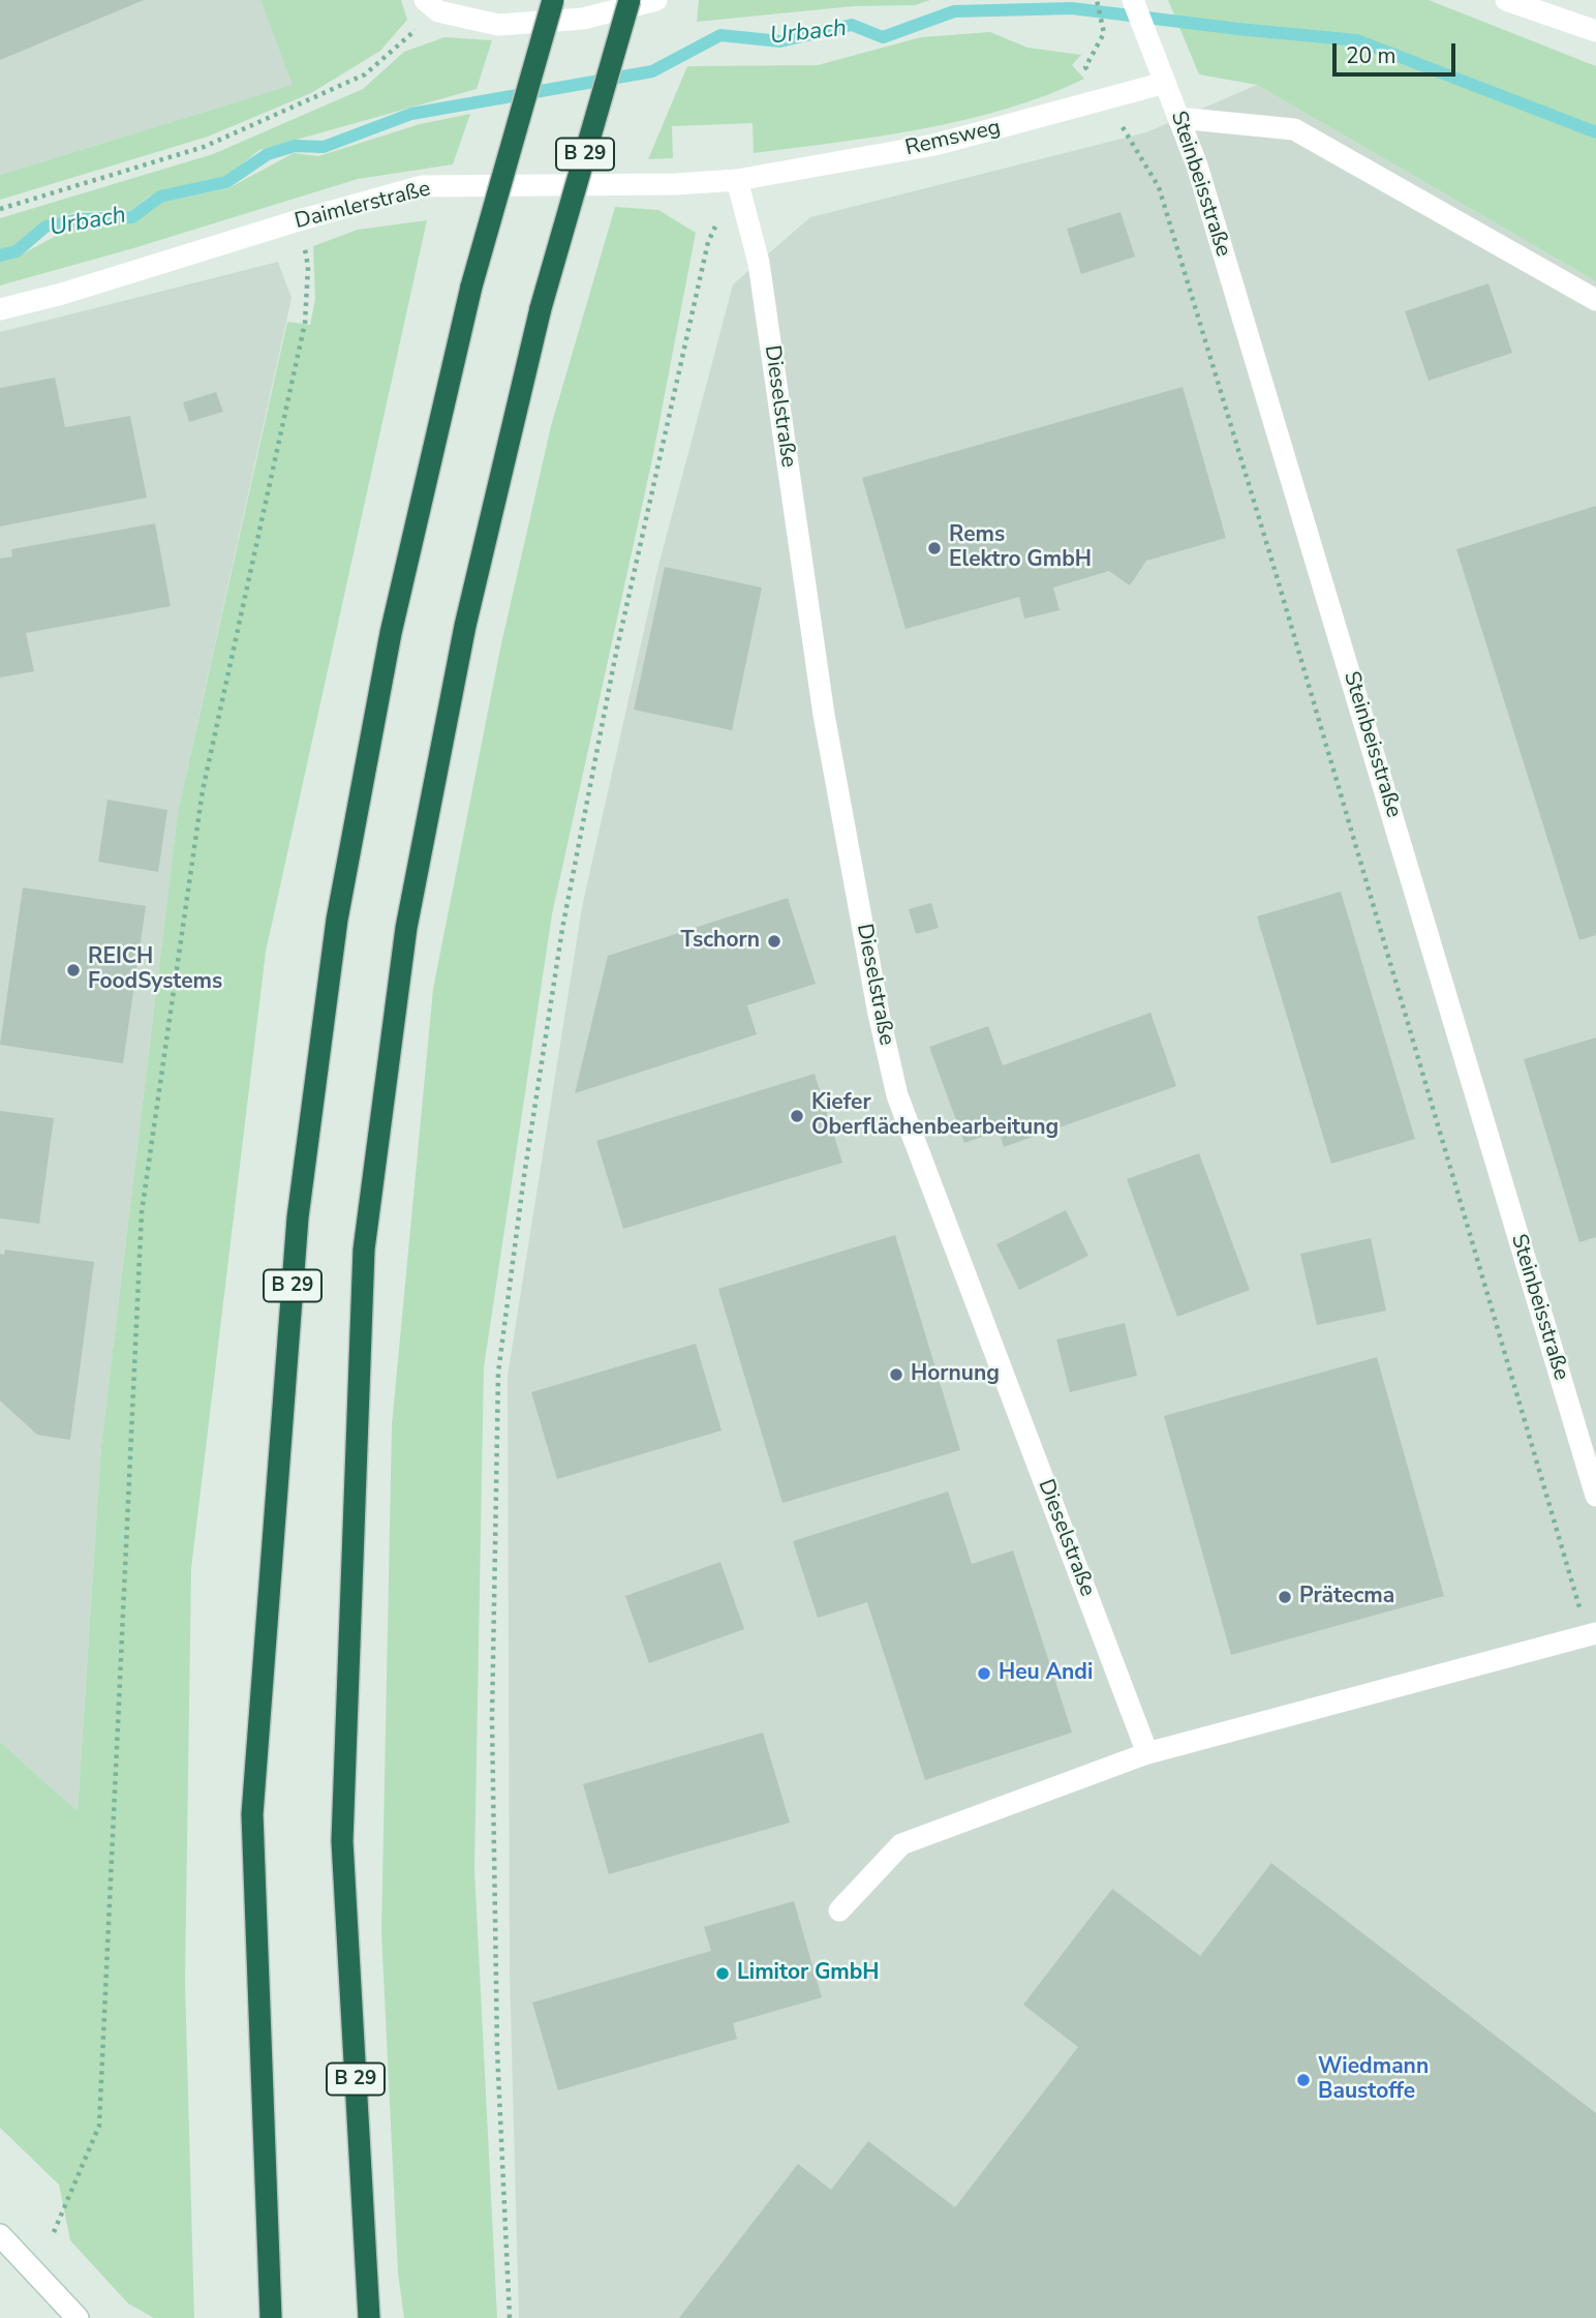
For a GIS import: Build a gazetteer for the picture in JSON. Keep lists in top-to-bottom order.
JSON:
{
  "streets": {
    "highway": ["B 29"],
    "street": [
      "Remsweg",
      "Steinbeisstraße",
      "Daimlerstraße",
      "Dieselstraße"
    ]
  },
  "crossings": [
    ["Remsweg", "Steinbeisstraße"],
    ["Remsweg", "Daimlerstraße"],
    ["Remsweg", "Dieselstraße"],
    ["Daimlerstraße", "Dieselstraße"]
  ],
  "water": ["Urbach"],
  "places": [
    "Rems Elektro GmbH",
    "Tschorn",
    "REICH FoodSystems",
    "Kiefer Oberflächenbearbeitung",
    "Hornung",
    "Prätecma",
    "Heu Andi",
    "Limitor GmbH",
    "Wiedmann Baustoffe"
  ],
  "scale_bar": "20 m"
}
